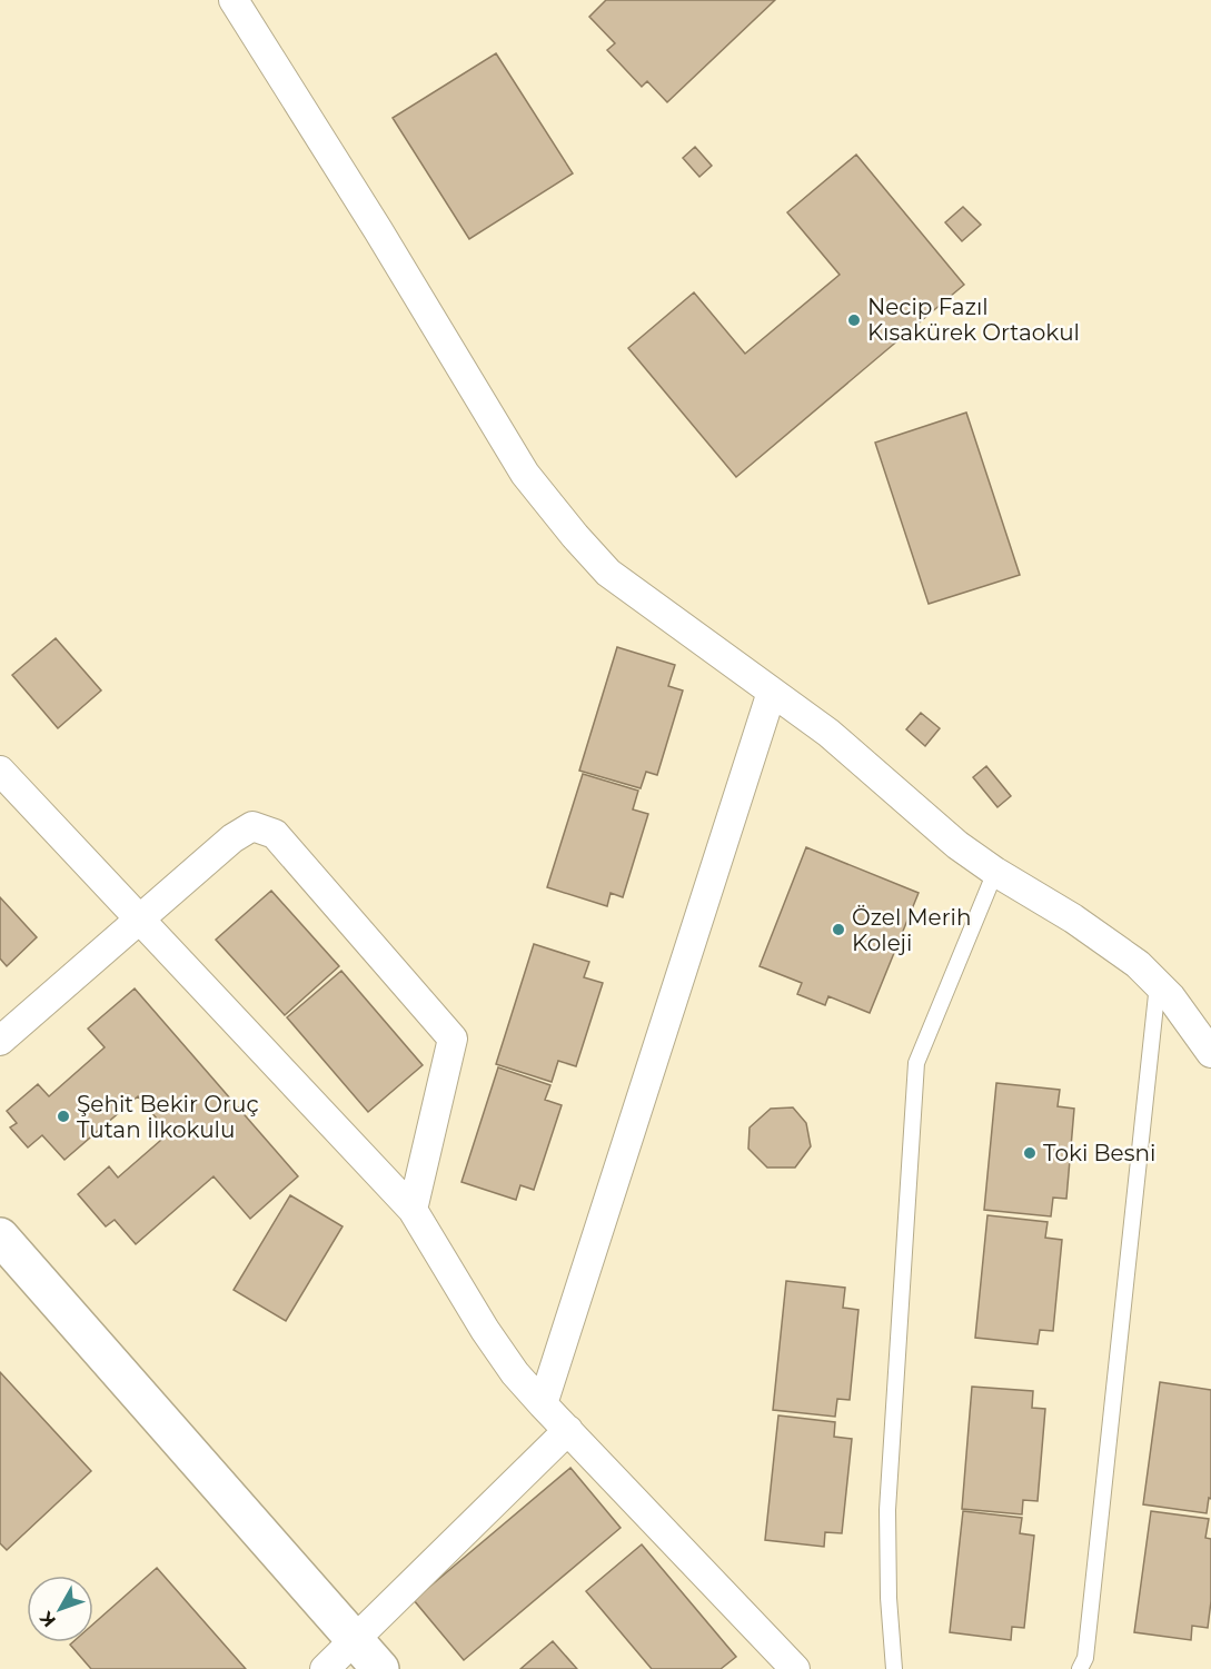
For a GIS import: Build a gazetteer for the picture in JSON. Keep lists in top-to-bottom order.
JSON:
{
  "places": [
    "Necip Fazıl Kısakürek Ortaokul",
    "Özel Merih Koleji",
    "Şehit Bekir Oruç Tutan İlkokulu",
    "Toki Besni"
  ],
  "north": "bottom left"
}
